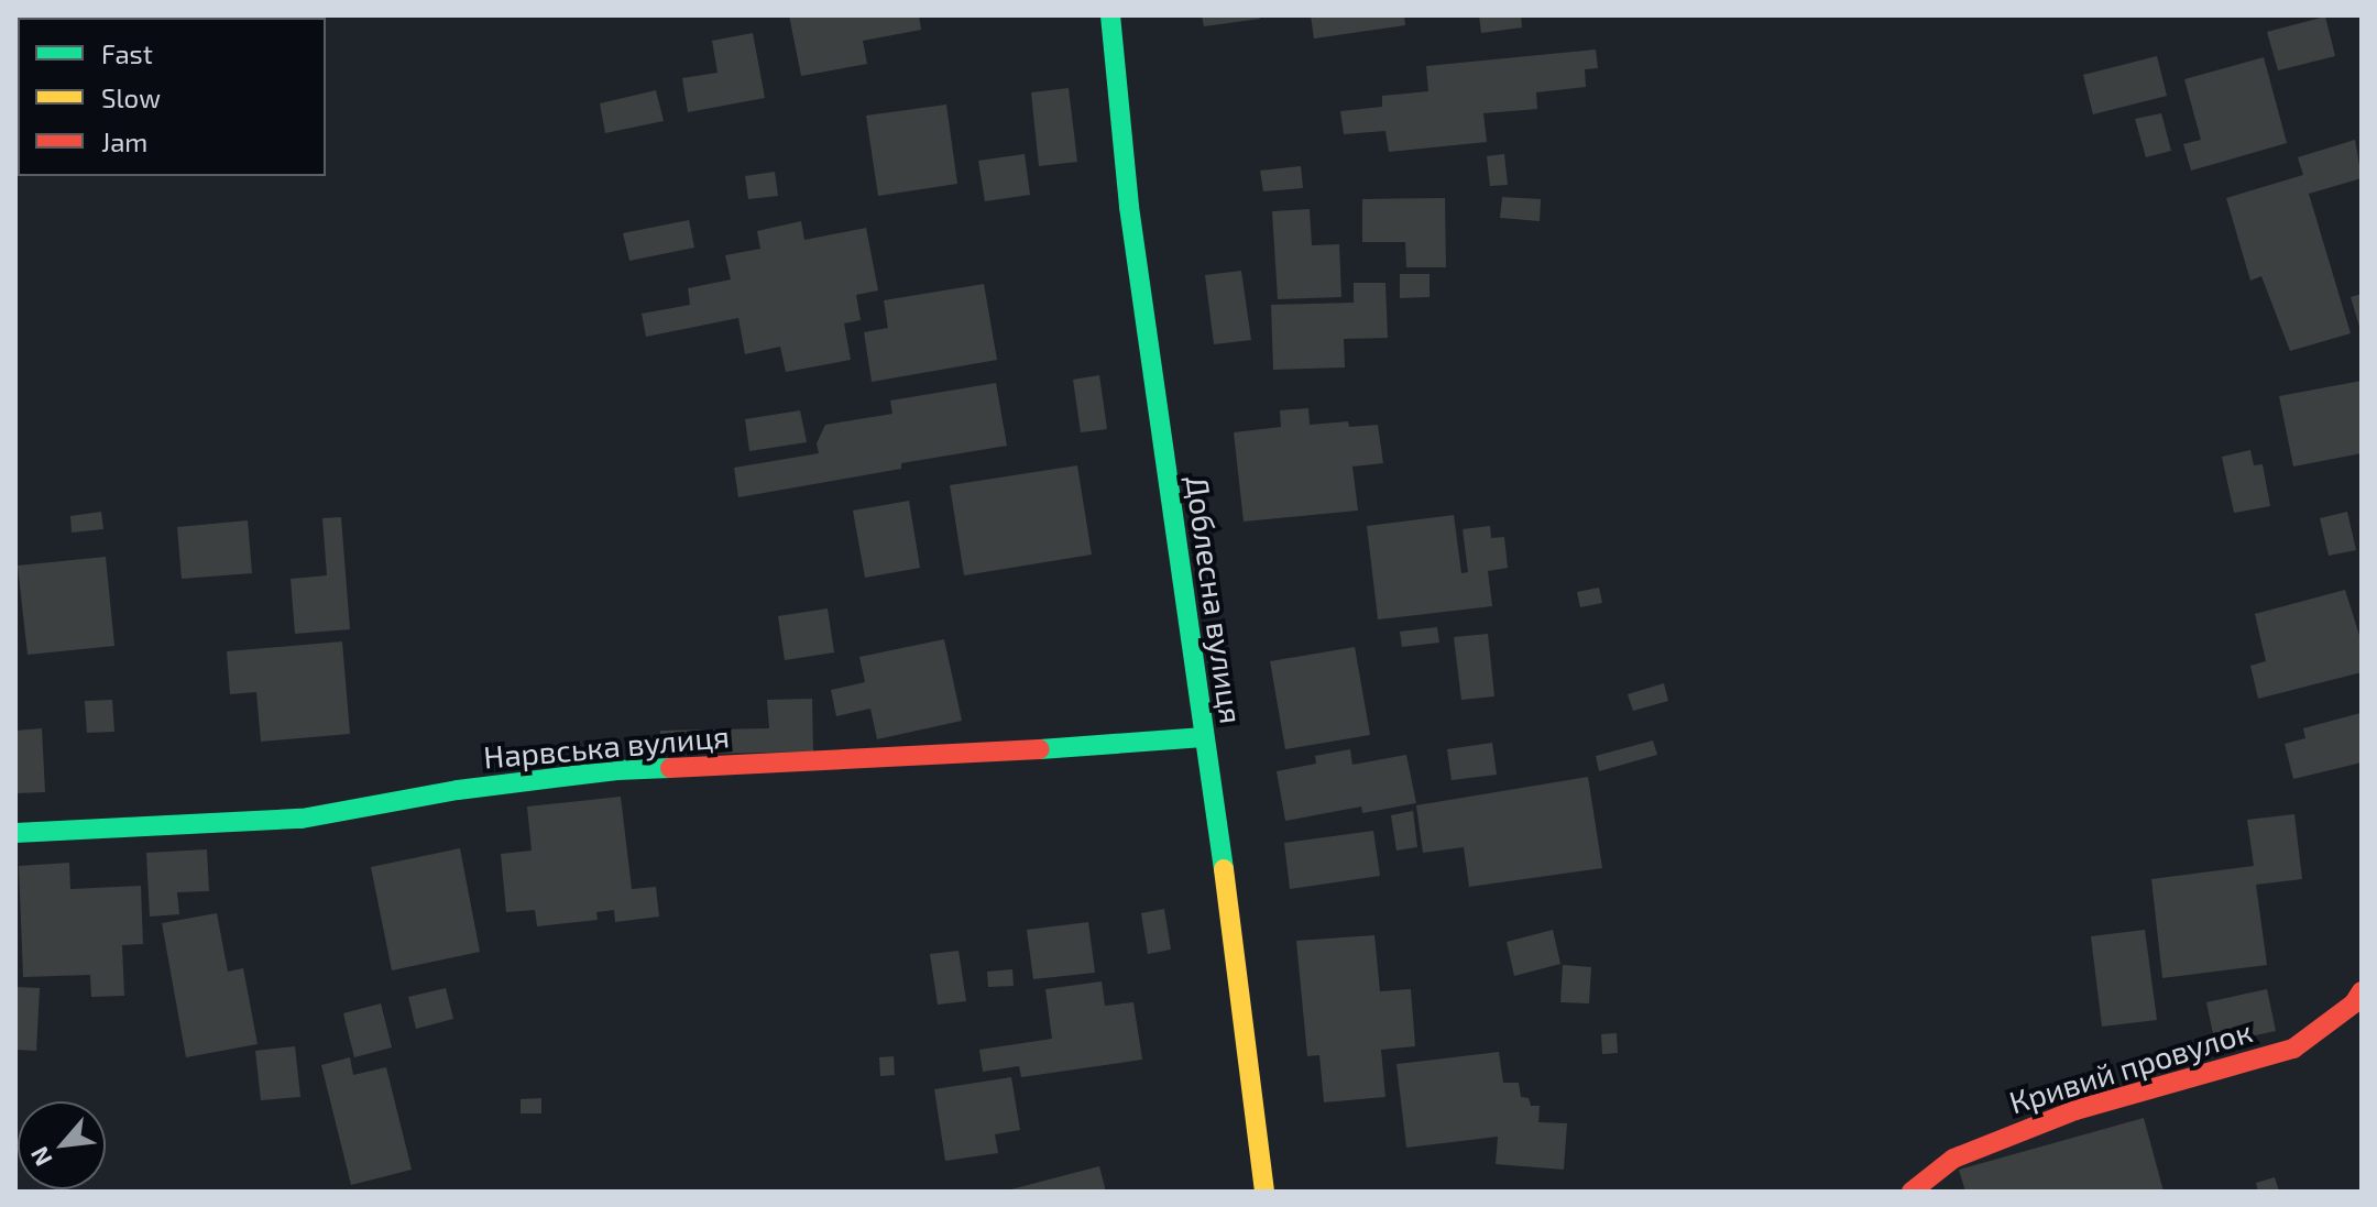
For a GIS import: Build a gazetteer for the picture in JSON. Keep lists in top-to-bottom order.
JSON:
{
  "streets": {
    "street": ["Доблесна вулиця", "Нарвська вулиця", "Кривий провулок"]
  },
  "crossings": [
    ["Доблесна вулиця", "Нарвська вулиця"]
  ],
  "legend": ["Fast", "Slow", "Jam"],
  "north": "bottom left"
}
